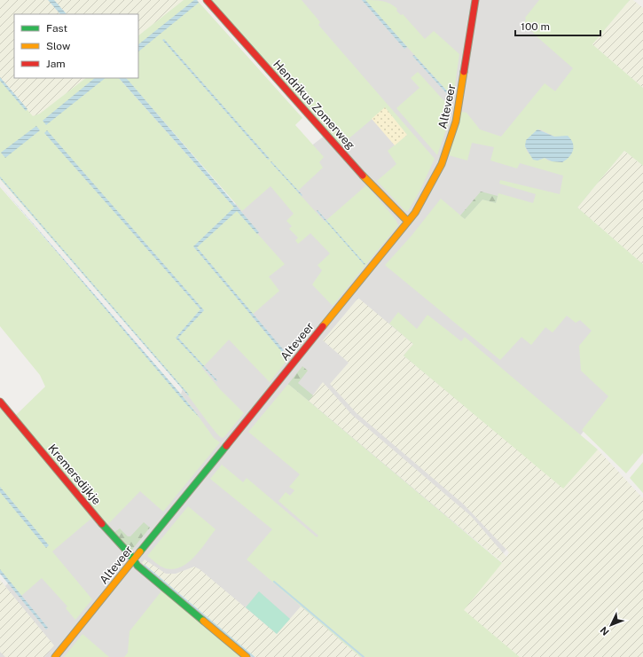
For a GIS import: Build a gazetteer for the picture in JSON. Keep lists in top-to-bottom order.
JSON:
{
  "streets": {
    "street": ["Hendrikus Zomerweg", "Alteveer", "Kremersdijkje"]
  },
  "crossings": [
    ["Hendrikus Zomerweg", "Alteveer"],
    ["Alteveer", "Kremersdijkje"]
  ],
  "legend": ["Fast", "Slow", "Jam"],
  "scale_bar": "100 m",
  "north": "bottom left"
}
